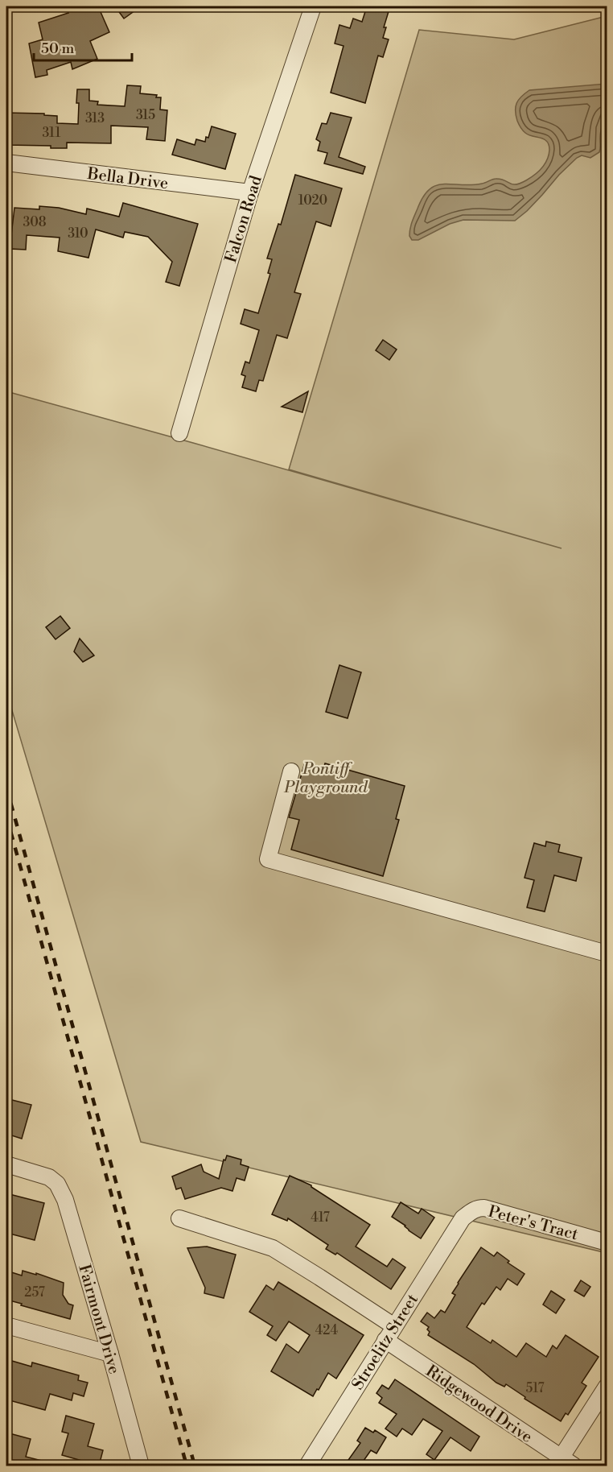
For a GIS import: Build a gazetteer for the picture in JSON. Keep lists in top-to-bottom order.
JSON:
{
  "streets": {
    "street": [
      "Bella Drive",
      "Falcon Road",
      "Peter's Tract",
      "Fairmont Drive",
      "Stroelitz Street",
      "Ridgewood Drive"
    ]
  },
  "crossings": [
    ["Bella Drive", "Falcon Road"],
    ["Peter's Tract", "Stroelitz Street"],
    ["Stroelitz Street", "Ridgewood Drive"]
  ],
  "parks": ["Pontiff Playground"],
  "house_numbers": [
    "315",
    "313",
    "311",
    "1020",
    "308",
    "310",
    "417",
    "257",
    "424",
    "517"
  ],
  "scale_bar": "50 m"
}
